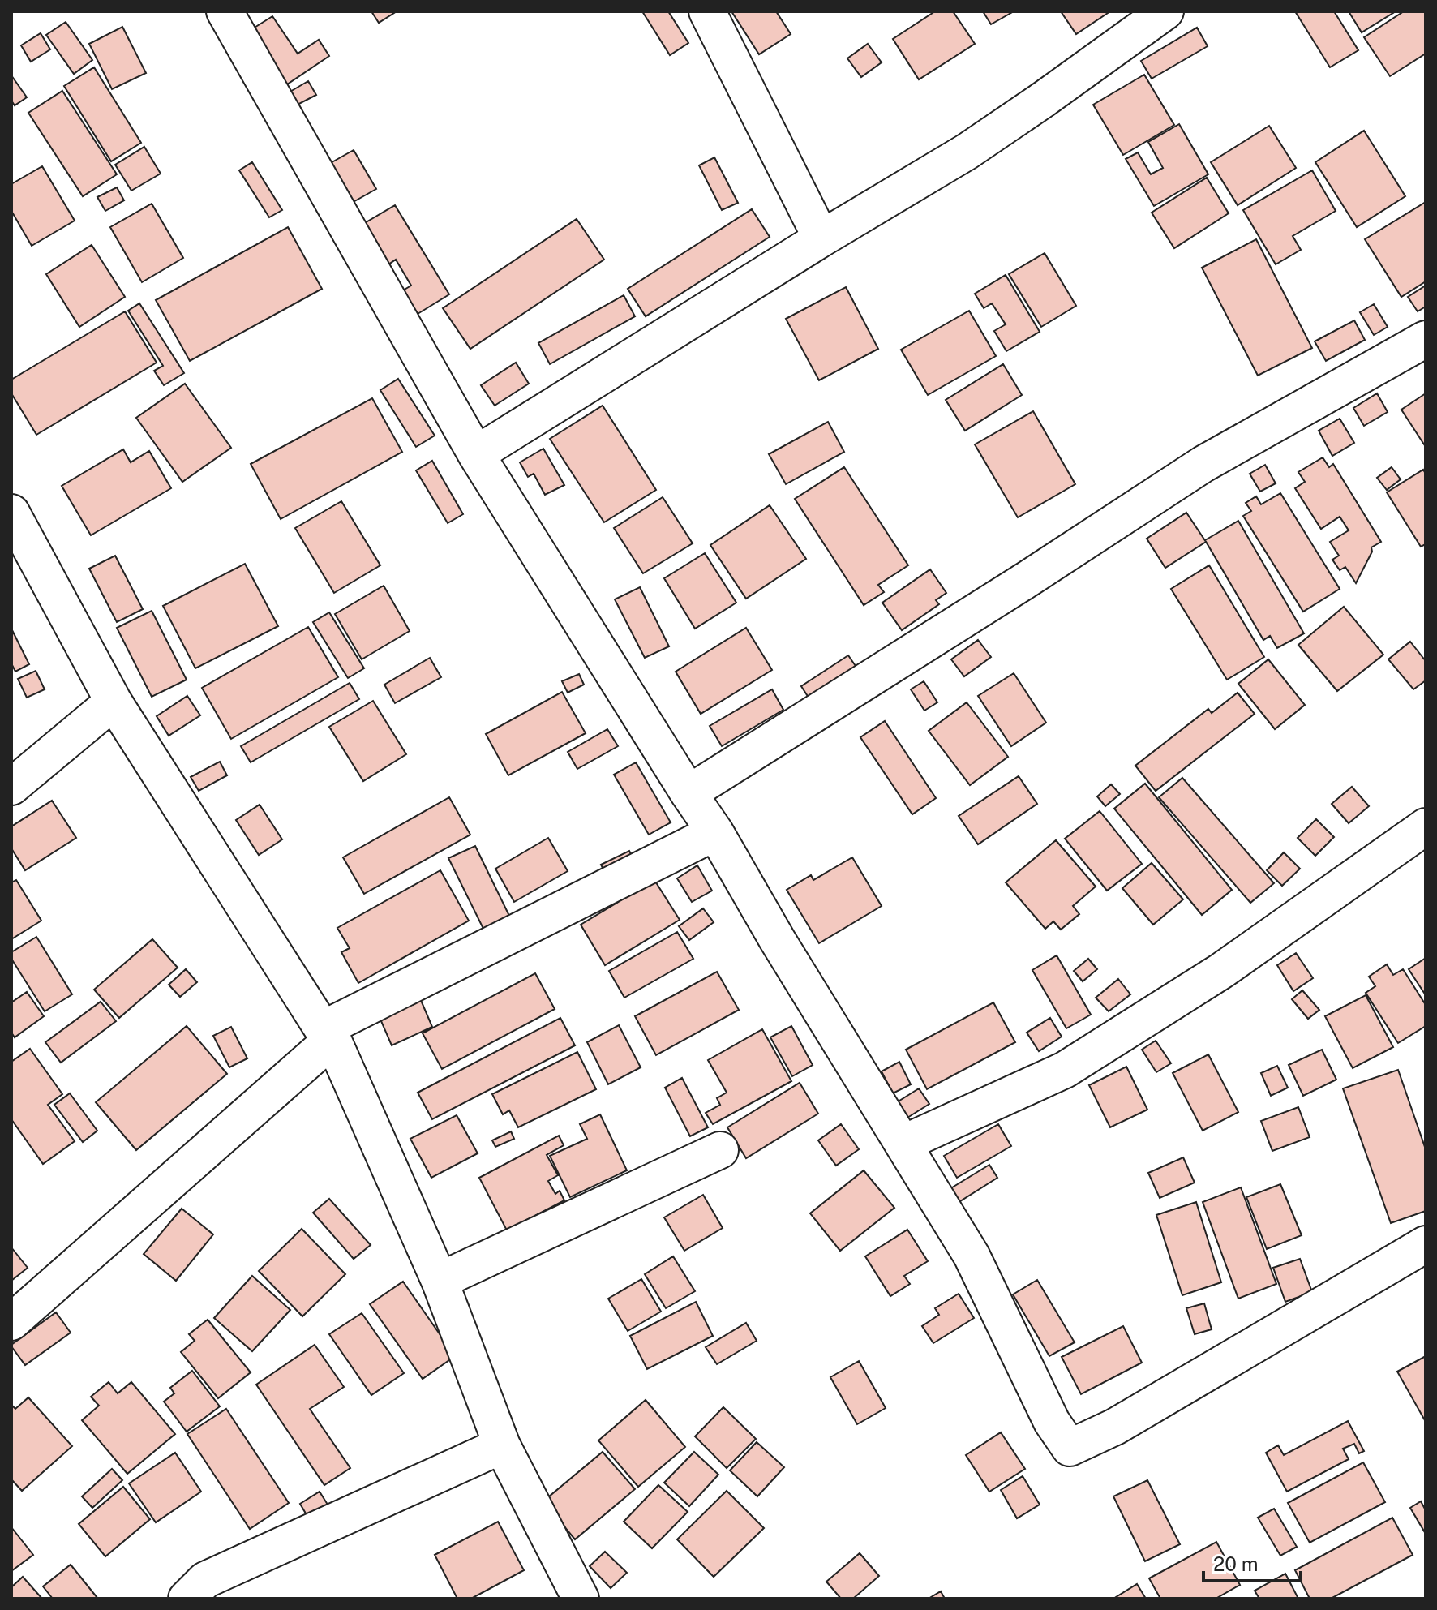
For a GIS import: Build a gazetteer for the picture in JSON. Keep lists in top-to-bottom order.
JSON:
{
  "scale_bar": "20 m"
}
